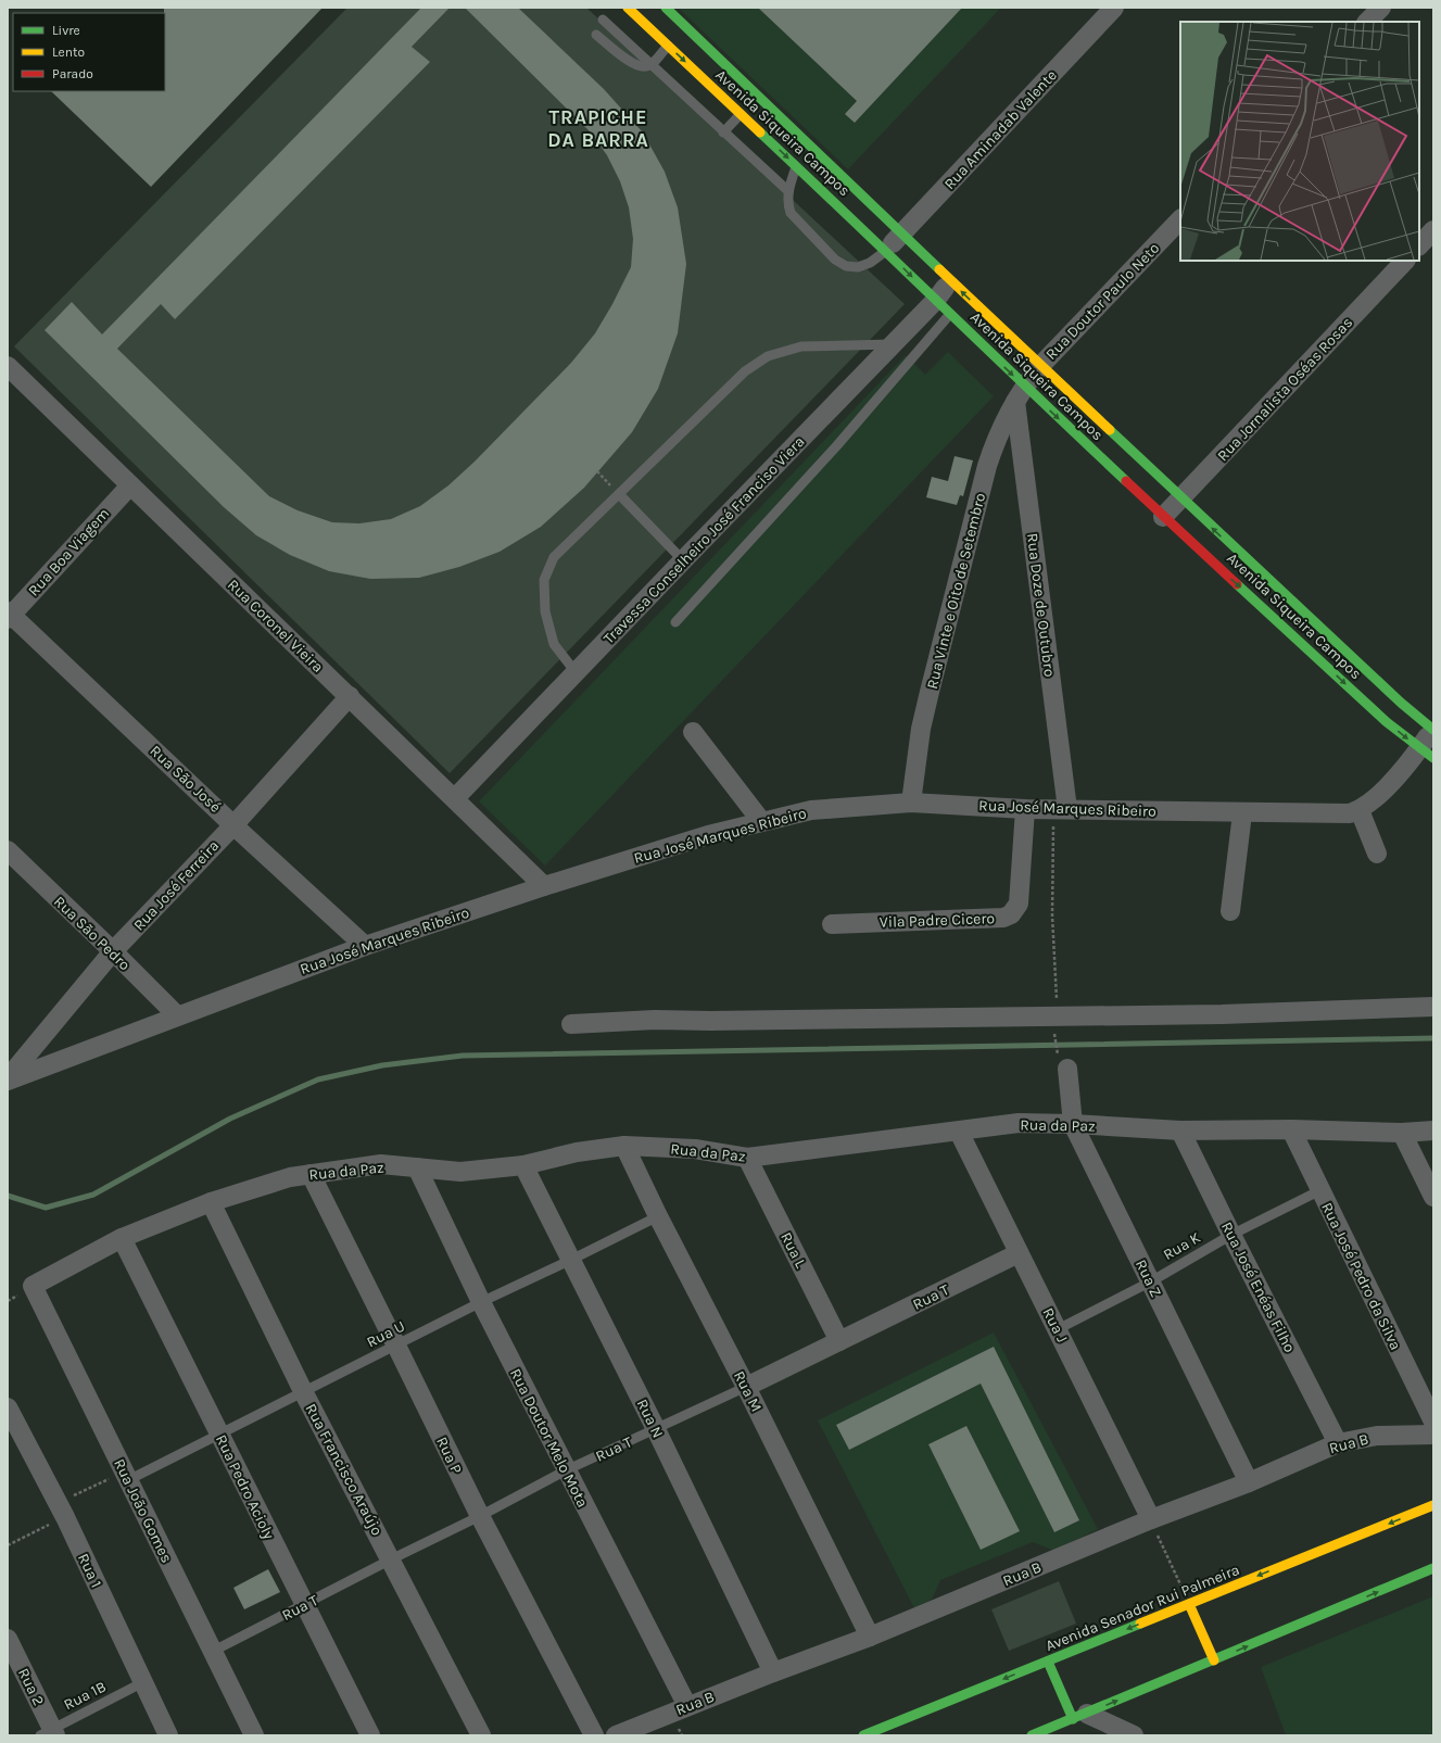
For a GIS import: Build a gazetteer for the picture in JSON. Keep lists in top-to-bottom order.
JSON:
{
  "streets": {
    "main road": ["Avenida Siqueira Campos", "Avenida Senador Rui Palmeira"],
    "street": [
      "Rua Aminadab Valente",
      "Rua Doutor Paulo Neto",
      "Rua Jornalista Oséas Rosas",
      "Travessa Conselheiro José Franciso Viera",
      "Rua Boa Viagem",
      "Rua Vinte e Oito de Setembro",
      "Rua Doze de Outubro",
      "Rua Coronel Vieira",
      "Rua São José",
      "Rua José Marques Ribeiro",
      "Rua José Ferreira",
      "Vila Padre Cicero",
      "Rua São Pedro",
      "Rua da Paz",
      "Rua L",
      "Rua José Pedro da Silva",
      "Rua Z",
      "Rua José Enéas Filho",
      "Rua T",
      "Rua J",
      "Rua M",
      "Rua N",
      "Rua Doutor Melo Mota",
      "Rua B",
      "Rua P",
      "Rua Francisco Araújo",
      "Rua Pedro Acioly",
      "Rua João Gomes",
      "Rua 1",
      "Rua 2"
    ],
    "lane": ["Rua K", "Rua U", "Rua 1B"]
  },
  "crossings": [
    ["Rua Aminadab Valente", "Avenida Siqueira Campos"],
    ["Avenida Siqueira Campos", "Rua Doutor Paulo Neto"],
    ["Avenida Siqueira Campos", "Rua Jornalista Oséas Rosas"],
    ["Avenida Siqueira Campos", "Travessa Conselheiro José Franciso Viera"],
    ["Avenida Siqueira Campos", "Rua Vinte e Oito de Setembro"],
    ["Avenida Siqueira Campos", "Rua Doze de Outubro"],
    ["Avenida Siqueira Campos", "Rua José Marques Ribeiro"],
    ["Rua Doutor Paulo Neto", "Rua Vinte e Oito de Setembro"],
    ["Rua Doutor Paulo Neto", "Rua Doze de Outubro"],
    ["Travessa Conselheiro José Franciso Viera", "Rua Coronel Vieira"],
    ["Rua Boa Viagem", "Rua Coronel Vieira"],
    ["Rua Boa Viagem", "Rua São José"],
    ["Rua Vinte e Oito de Setembro", "Rua Doze de Outubro"],
    ["Rua Vinte e Oito de Setembro", "Rua José Marques Ribeiro"],
    ["Rua Doze de Outubro", "Rua José Marques Ribeiro"],
    ["Rua Coronel Vieira", "Rua José Marques Ribeiro"],
    ["Rua Coronel Vieira", "Rua José Ferreira"],
    ["Rua São José", "Rua José Marques Ribeiro"],
    ["Rua São José", "Rua José Ferreira"],
    ["Rua José Marques Ribeiro", "Rua José Ferreira"],
    ["Rua José Marques Ribeiro", "Vila Padre Cicero"],
    ["Rua José Marques Ribeiro", "Rua São Pedro"],
    ["Rua José Ferreira", "Rua São Pedro"],
    ["Rua da Paz", "Rua L"],
    ["Rua da Paz", "Rua José Pedro da Silva"],
    ["Rua da Paz", "Rua Z"],
    ["Rua da Paz", "Rua José Enéas Filho"],
    ["Rua da Paz", "Rua J"],
    ["Rua da Paz", "Rua M"],
    ["Rua da Paz", "Rua N"],
    ["Rua da Paz", "Rua Doutor Melo Mota"],
    ["Rua da Paz", "Rua P"],
    ["Rua da Paz", "Rua Francisco Araújo"],
    ["Rua da Paz", "Rua Pedro Acioly"],
    ["Rua da Paz", "Rua João Gomes"],
    ["Rua K", "Rua José Pedro da Silva"],
    ["Rua K", "Rua Z"],
    ["Rua K", "Rua José Enéas Filho"],
    ["Rua K", "Rua J"],
    ["Rua L", "Rua T"],
    ["Rua Z", "Rua B"],
    ["Rua José Enéas Filho", "Rua B"],
    ["Rua T", "Rua J"],
    ["Rua T", "Rua M"],
    ["Rua T", "Rua N"],
    ["Rua T", "Rua Doutor Melo Mota"],
    ["Rua T", "Rua P"],
    ["Rua T", "Rua Francisco Araújo"],
    ["Rua T", "Rua Pedro Acioly"],
    ["Rua T", "Rua João Gomes"],
    ["Rua J", "Rua B"],
    ["Rua U", "Rua M"],
    ["Rua U", "Rua N"],
    ["Rua U", "Rua Doutor Melo Mota"],
    ["Rua U", "Rua P"],
    ["Rua U", "Rua Francisco Araújo"],
    ["Rua U", "Rua Pedro Acioly"],
    ["Rua U", "Rua João Gomes"],
    ["Rua M", "Rua B"],
    ["Rua N", "Rua B"],
    ["Rua Doutor Melo Mota", "Rua B"],
    ["Rua 1", "Rua 1B"],
    ["Rua 2", "Rua 1B"]
  ],
  "districts": ["TRAPICHE DA BARRA"],
  "legend": ["Livre", "Lento", "Parado"]
}
